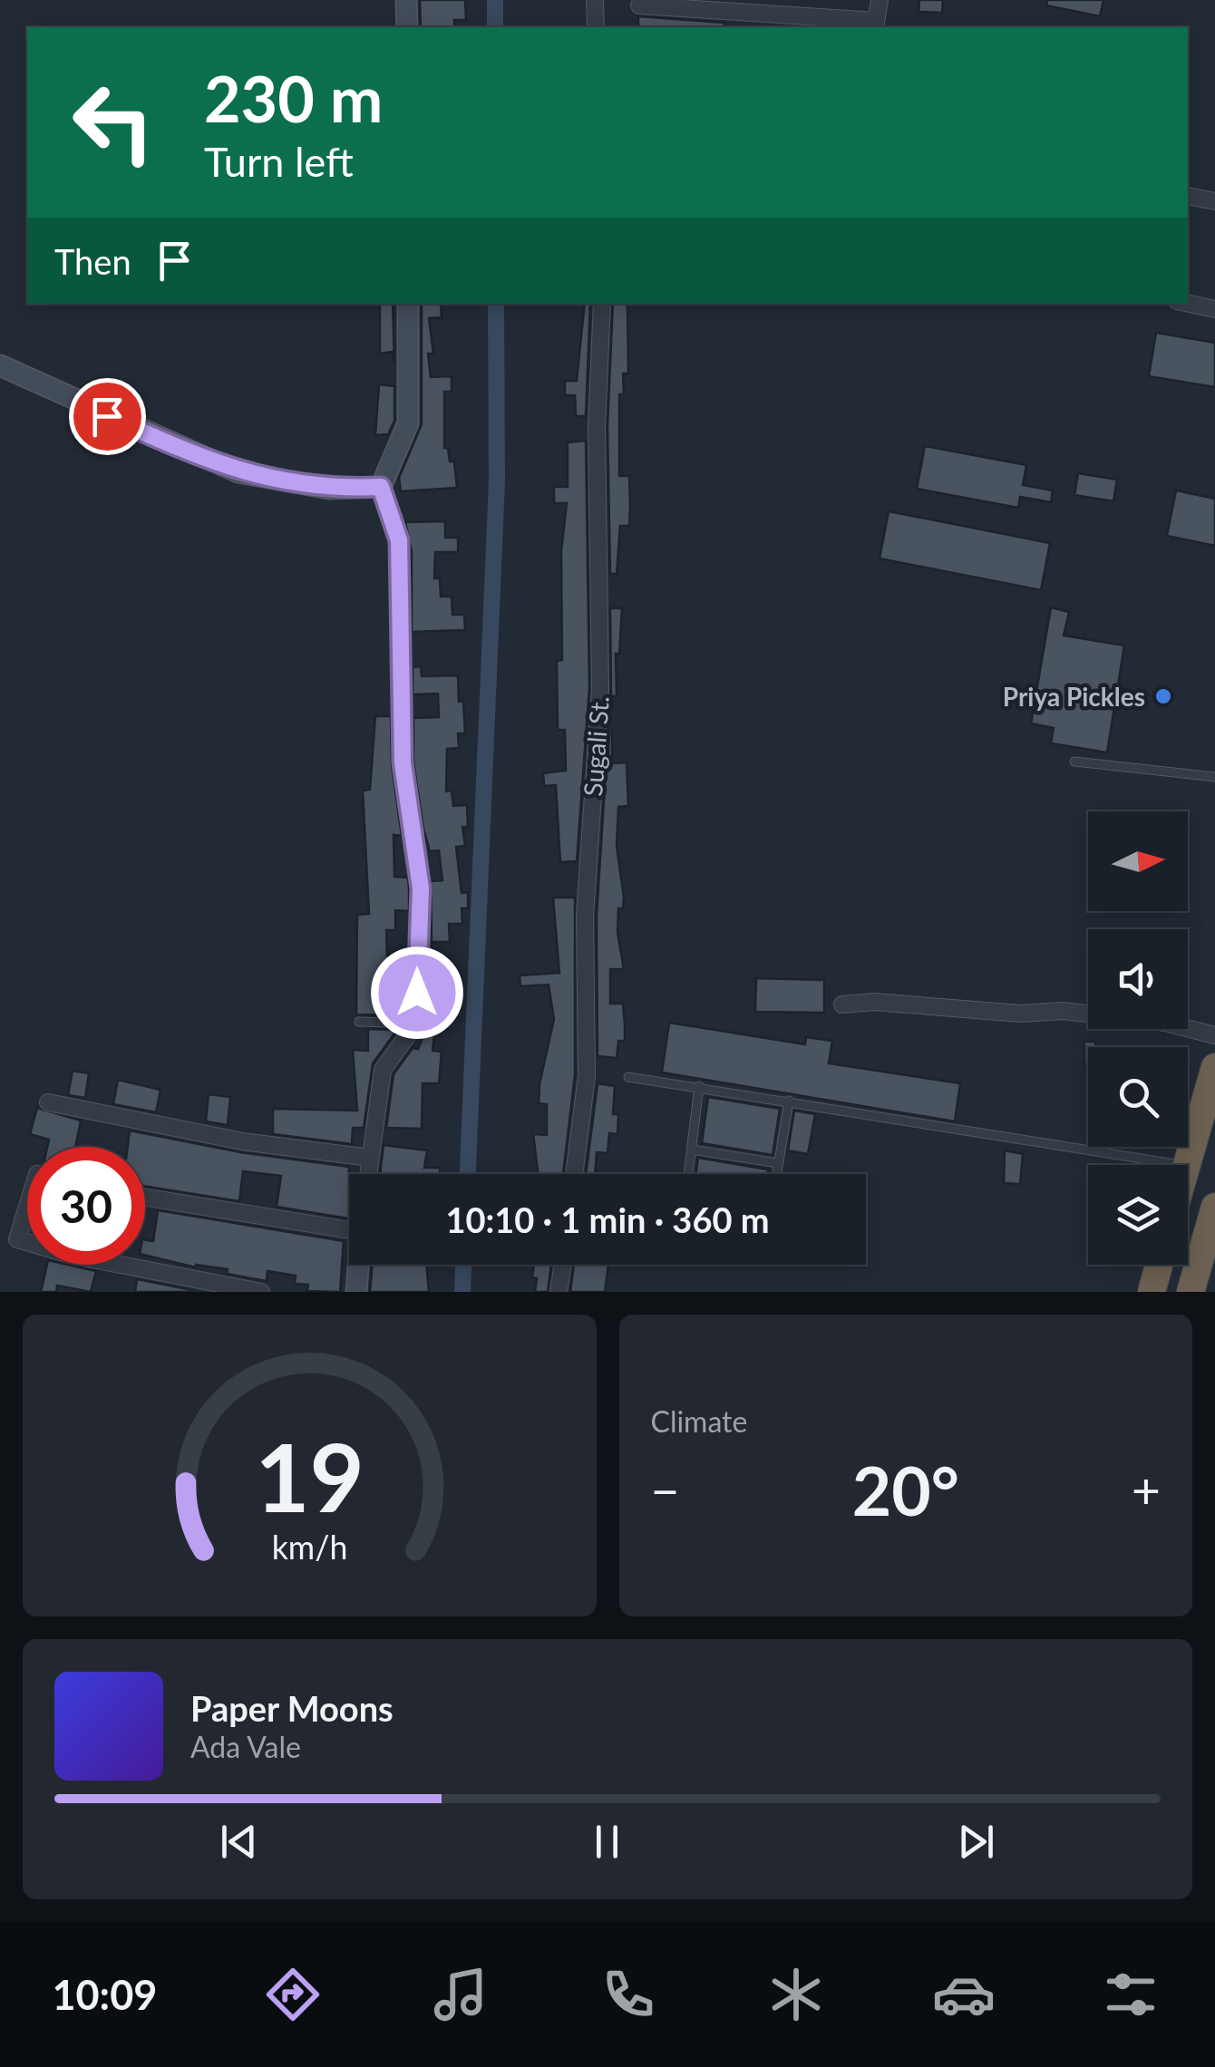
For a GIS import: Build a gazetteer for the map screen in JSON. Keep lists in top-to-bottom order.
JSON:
{
  "streets": {
    "street": ["Sugali St."]
  },
  "places": ["Priya Pickles"],
  "north": "right",
  "page": {
    "turn": ["230 m", "Turn left"],
    "then": "Then",
    "limit": "30",
    "trip": "10:10 · 1 min · 360 m",
    "tile": "Climate",
    "heat": ["−", "20°", "+"],
    "song": ["Paper Moons", "Ada Vale"],
    "tabs": "10:09",
    "gauge": ["19", "km/h"]
  }
}
